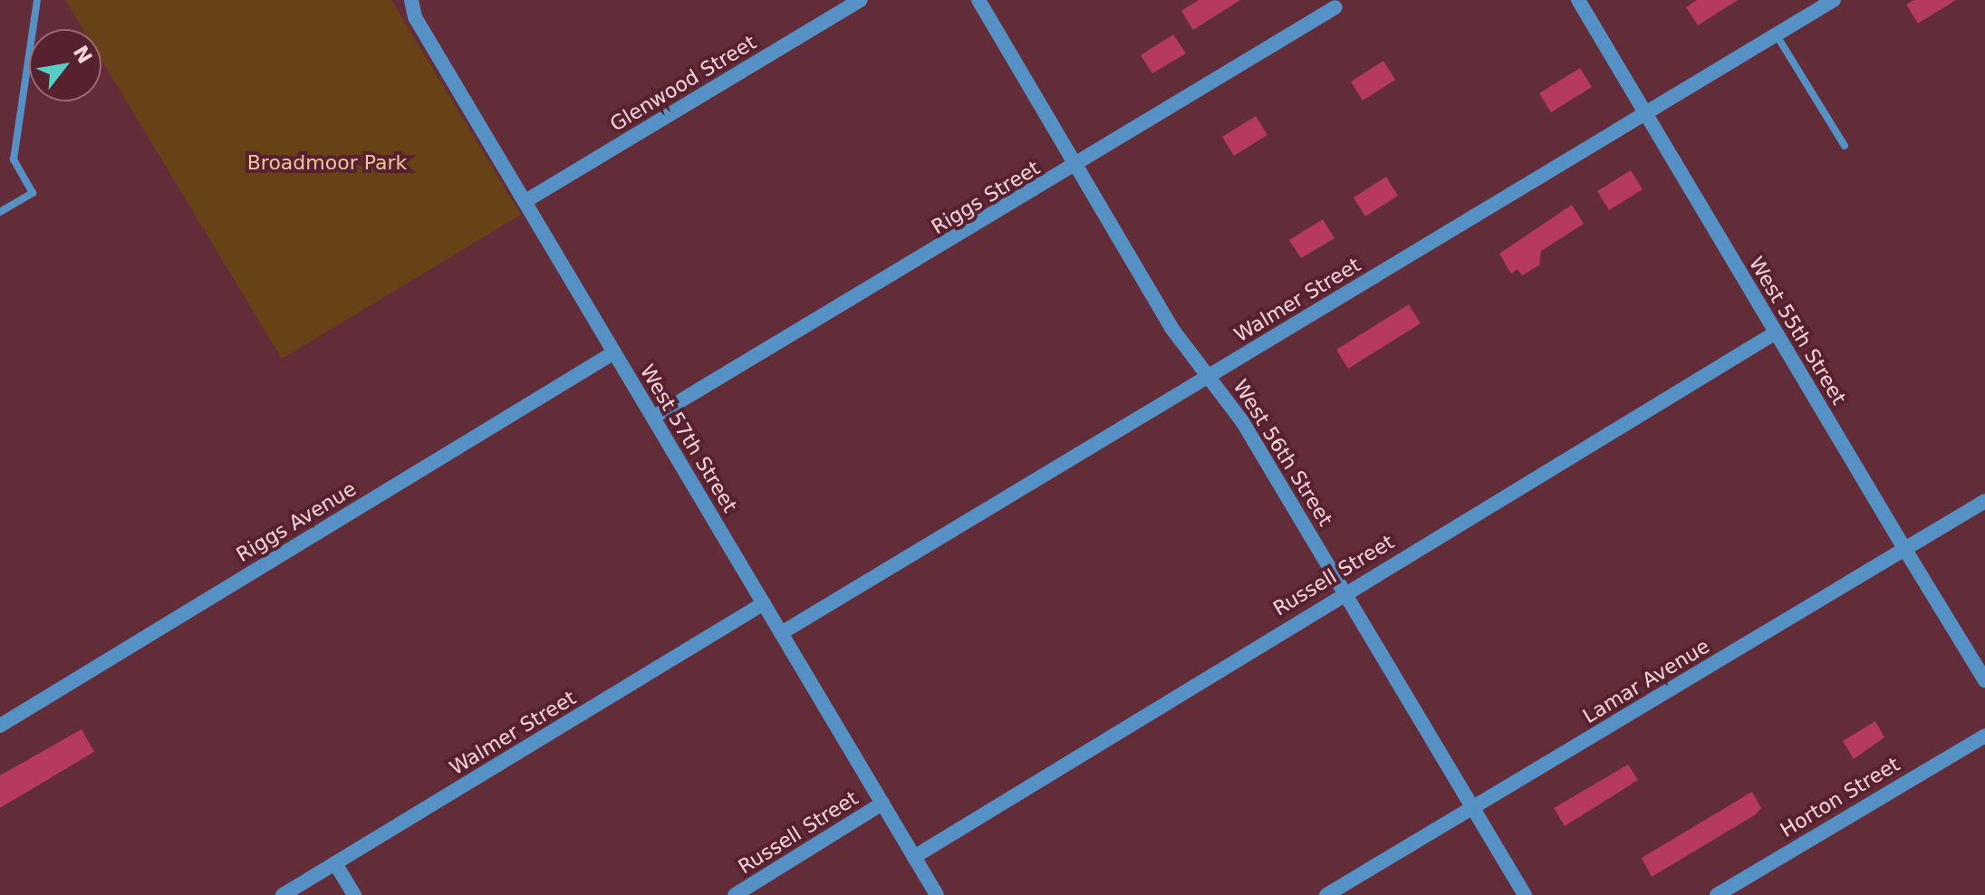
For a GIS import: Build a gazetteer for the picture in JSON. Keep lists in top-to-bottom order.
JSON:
{
  "streets": {
    "street": [
      "Glenwood Street",
      "Riggs Street",
      "Walmer Street",
      "West 55th Street",
      "West 57th Street",
      "West 56th Street",
      "Riggs Avenue",
      "Russell Street",
      "Lamar Avenue",
      "Horton Street"
    ]
  },
  "crossings": [
    ["Glenwood Street", "West 57th Street"],
    ["Riggs Street", "West 57th Street"],
    ["Riggs Street", "West 56th Street"],
    ["Walmer Street", "West 55th Street"],
    ["Walmer Street", "West 57th Street"],
    ["Walmer Street", "West 56th Street"],
    ["West 55th Street", "Russell Street"],
    ["West 55th Street", "Lamar Avenue"],
    ["West 57th Street", "Riggs Avenue"],
    ["West 57th Street", "Russell Street"],
    ["West 56th Street", "Russell Street"],
    ["West 56th Street", "Lamar Avenue"]
  ],
  "parks": ["Broadmoor Park"],
  "north": "top right"
}
